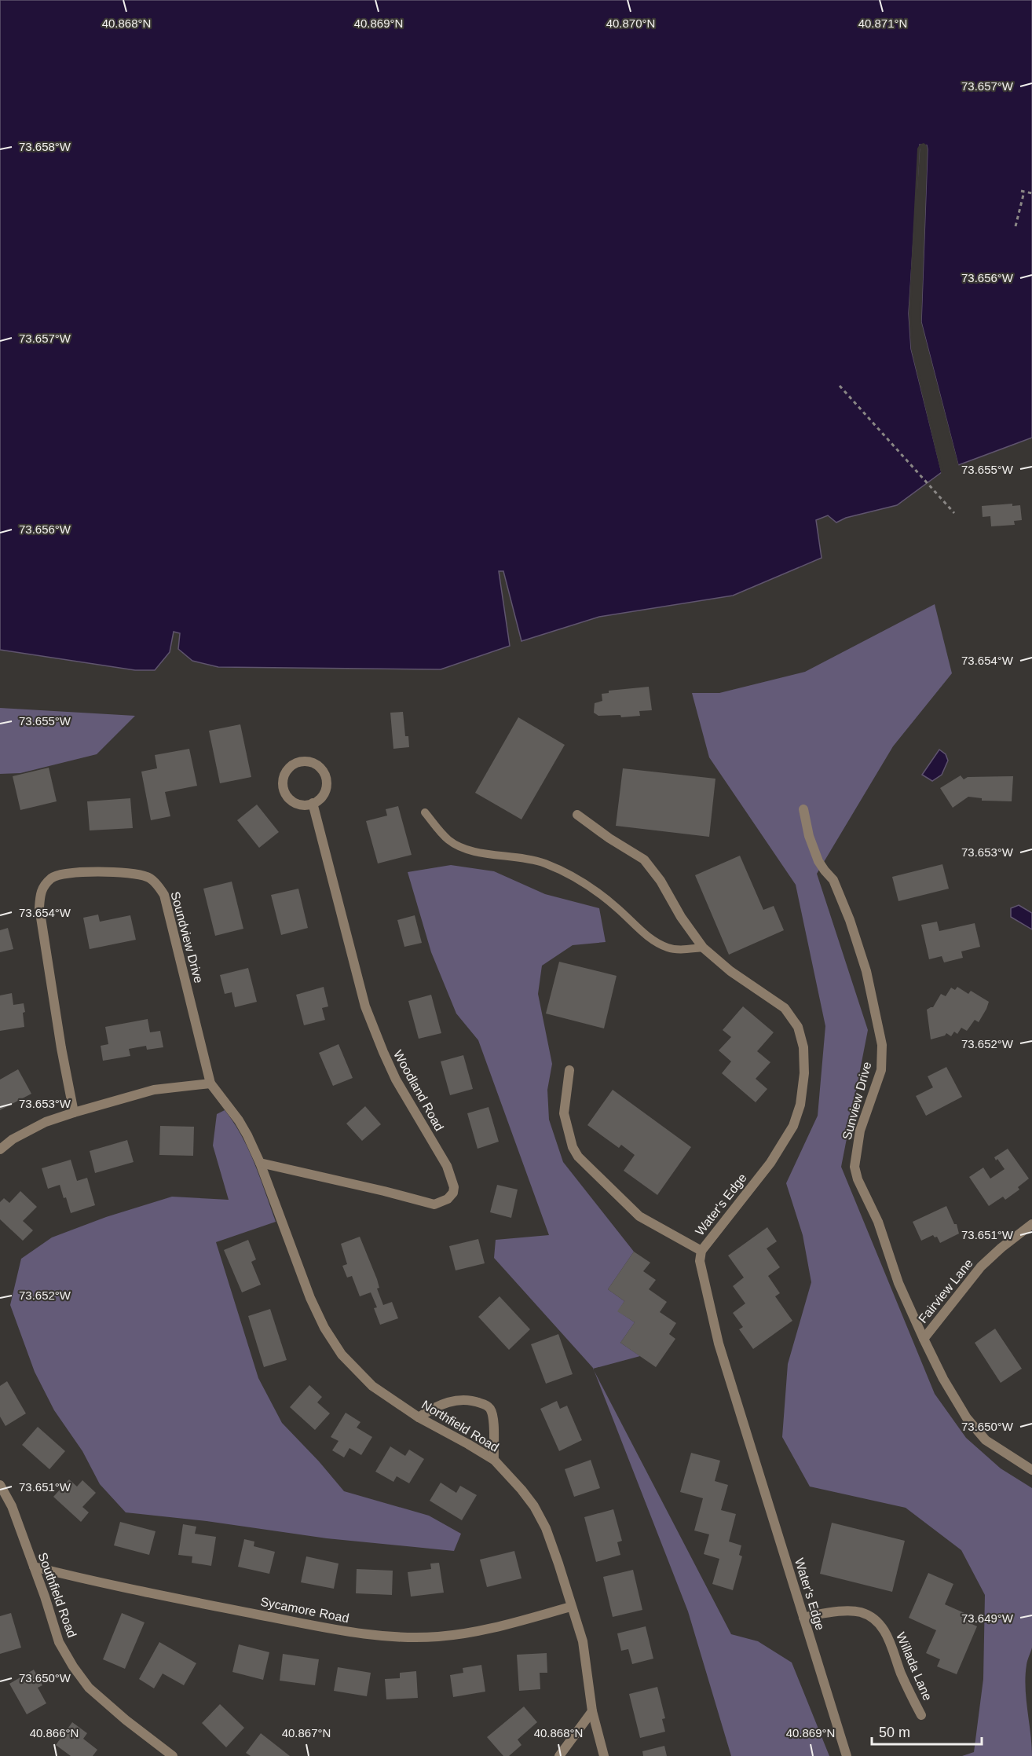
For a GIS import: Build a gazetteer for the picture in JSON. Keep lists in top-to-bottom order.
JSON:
{
  "streets": {
    "street": [
      "Soundview Drive",
      "Woodland Road",
      "Sunview Drive",
      "Water's Edge",
      "Fairview Lane",
      "Northfield Road",
      "Southfield Road",
      "Sycamore Road",
      "Willada Lane"
    ]
  },
  "crossings": [
    ["Soundview Drive", "Woodland Road"],
    ["Soundview Drive", "Northfield Road"],
    ["Woodland Road", "Northfield Road"],
    ["Sunview Drive", "Fairview Lane"],
    ["Water's Edge", "Willada Lane"],
    ["Northfield Road", "Sycamore Road"],
    ["Southfield Road", "Sycamore Road"]
  ],
  "scale_bar": "50 m",
  "coordinates": [
    "40.868°N",
    "40.869°N",
    "40.870°N",
    "40.871°N",
    "73.657°W",
    "73.658°W",
    "73.656°W",
    "73.655°W",
    "73.654°W",
    "73.653°W",
    "73.652°W",
    "73.651°W",
    "73.650°W",
    "73.649°W",
    "40.866°N",
    "40.867°N"
  ]
}
